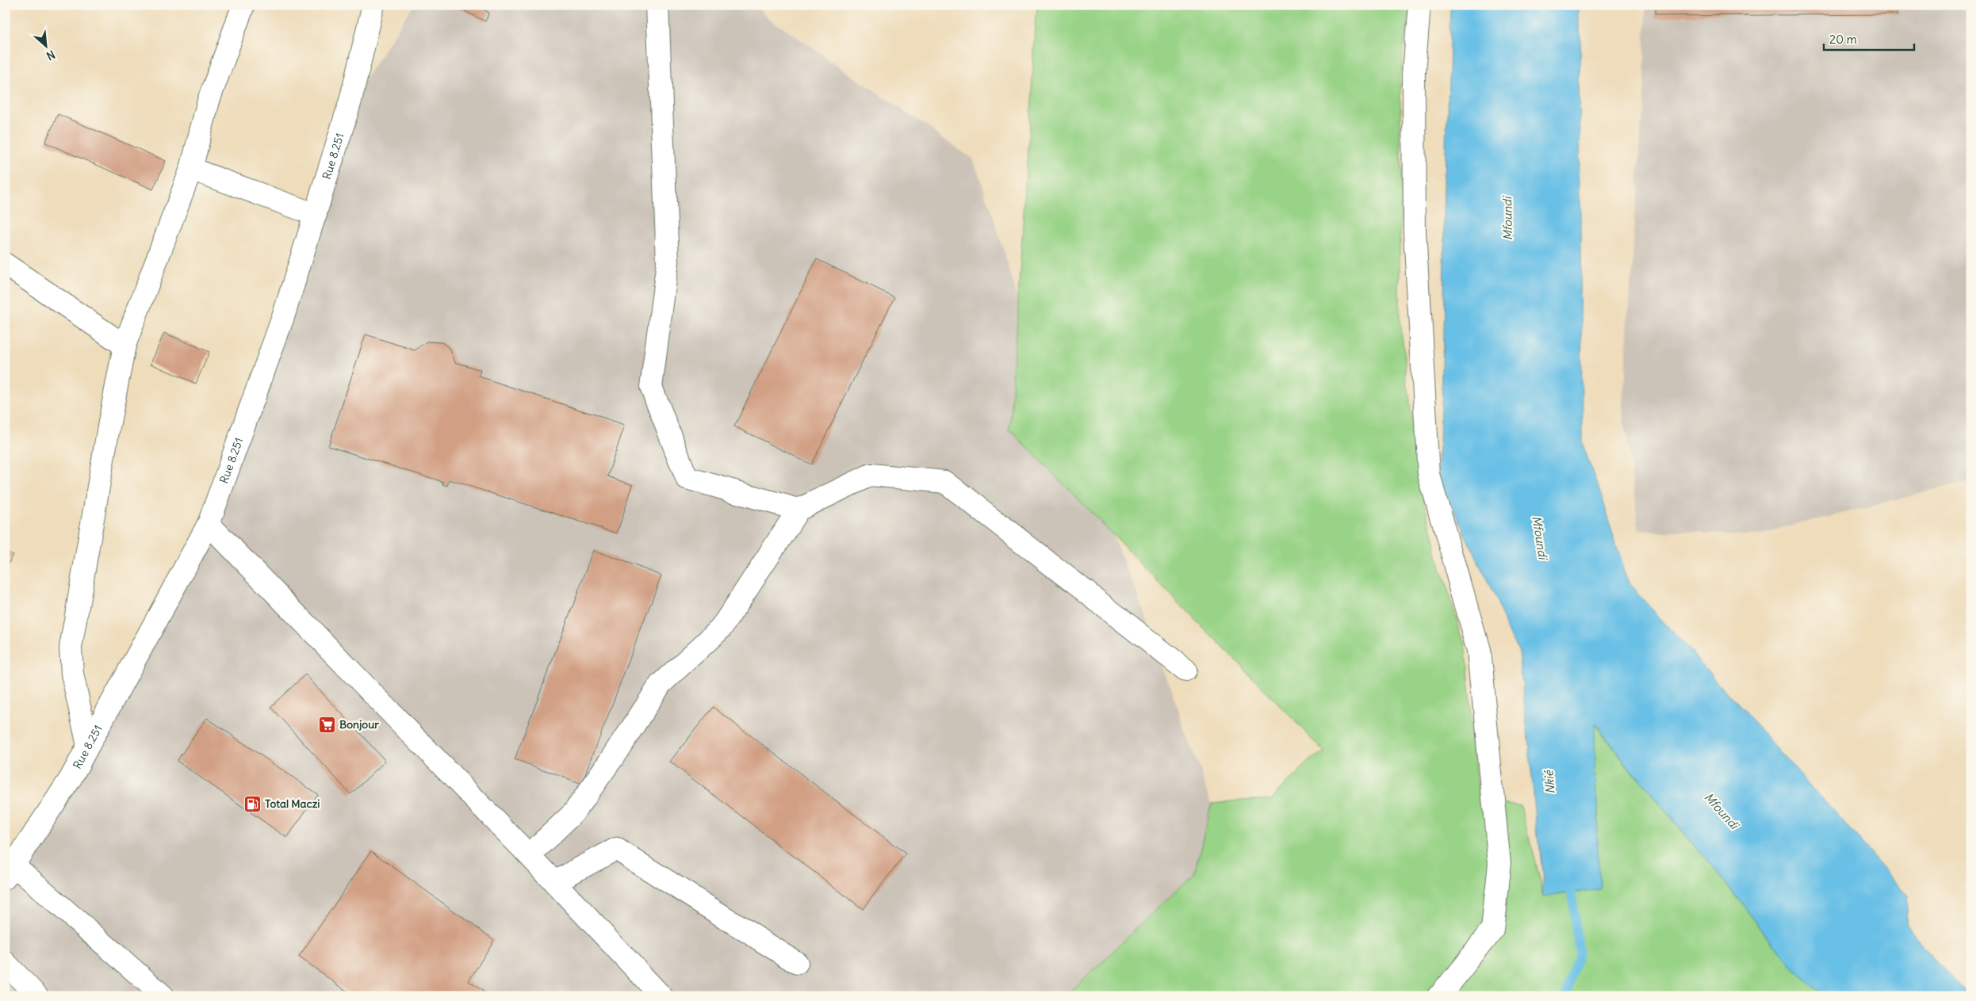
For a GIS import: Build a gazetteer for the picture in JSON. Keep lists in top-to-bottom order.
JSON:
{
  "streets": {
    "main road": ["Rue 8.251"]
  },
  "water": ["Mfoundi", "Nkié"],
  "places": {
    "supermarket": ["Bonjour"],
    "fuel station": ["Total Maczi"]
  },
  "scale_bar": "20 m",
  "north": "bottom right"
}
